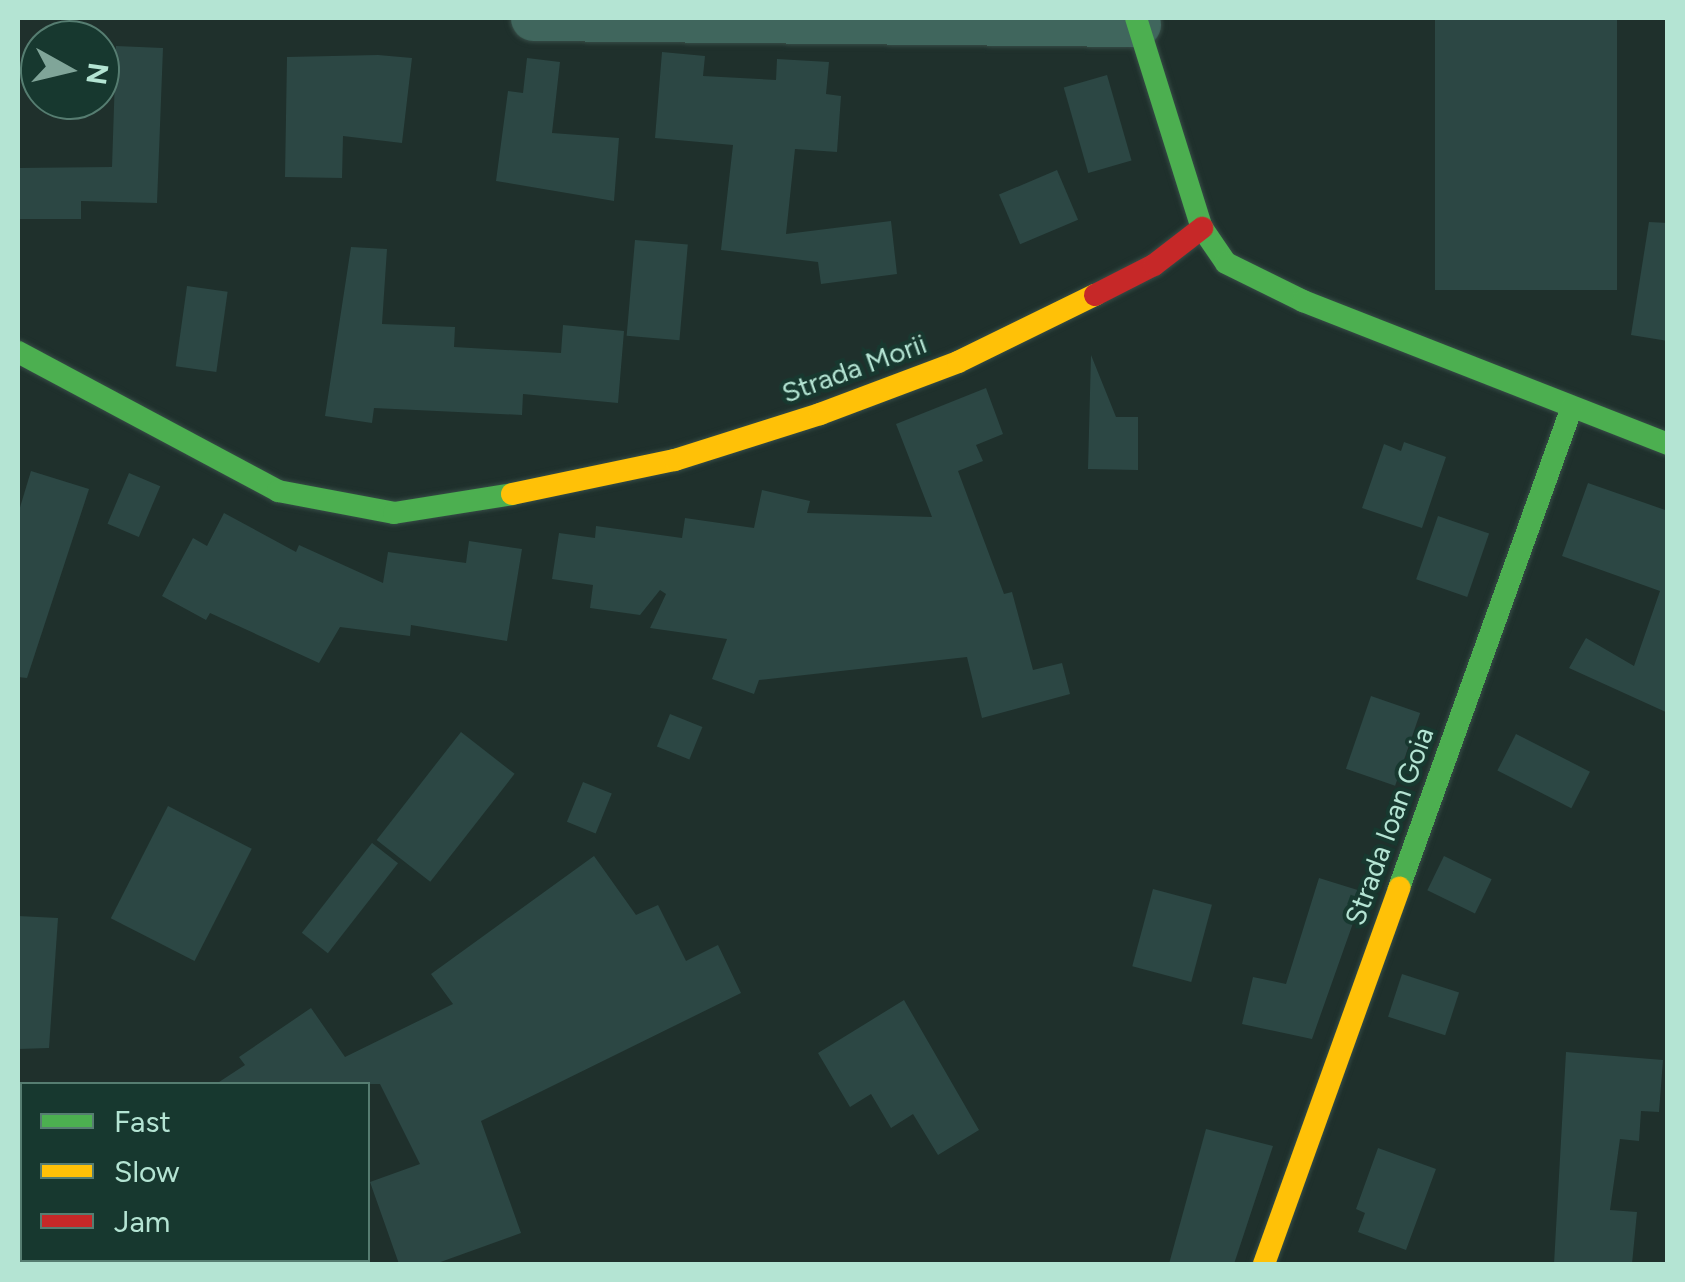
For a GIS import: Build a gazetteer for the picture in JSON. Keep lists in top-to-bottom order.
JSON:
{
  "streets": {
    "street": ["Strada Morii", "Strada Ioan Goia"]
  },
  "legend": ["Fast", "Slow", "Jam"],
  "north": "right"
}
